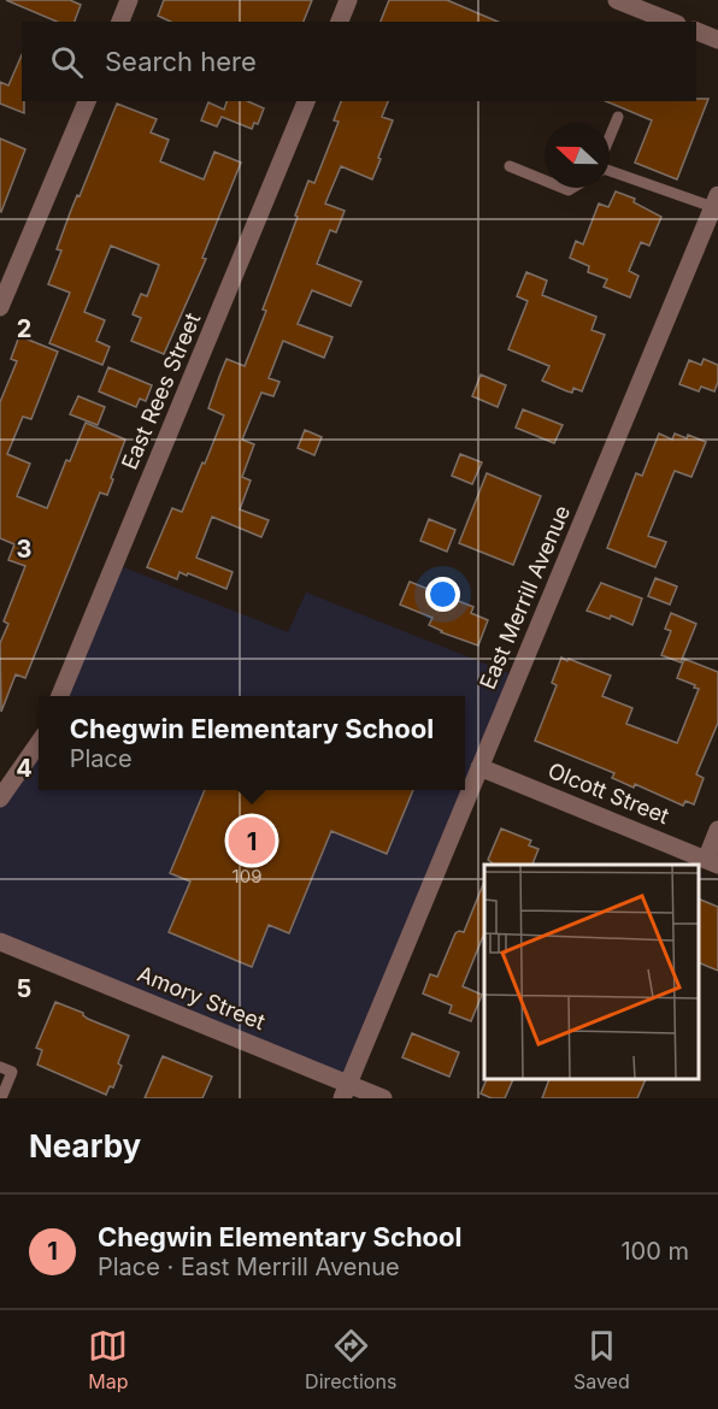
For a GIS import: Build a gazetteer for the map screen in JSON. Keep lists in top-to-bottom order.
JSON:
{
  "streets": {
    "street": [
      "East Rees Street",
      "East Merrill Avenue",
      "Olcott Street",
      "Amory Street"
    ]
  },
  "crossings": [
    ["East Merrill Avenue", "Olcott Street"],
    ["East Merrill Avenue", "Amory Street"]
  ],
  "house_numbers": ["109"],
  "north": "left",
  "page": {
    "search": "Search here",
    "popup": ["Chegwin Elementary School", "Place"],
    "pins": "1",
    "heading": "Nearby",
    "list": [
      {
        "mark": "1",
        "name": "Chegwin Elementary School",
        "note": "Place · East Merrill Avenue",
        "value": "100 m"
      }
    ],
    "nav": ["Map", "Directions", "Saved"]
  },
  "grid": {
    "rows": [
      "2",
      "3",
      "4",
      "5"
    ]
  }
}
